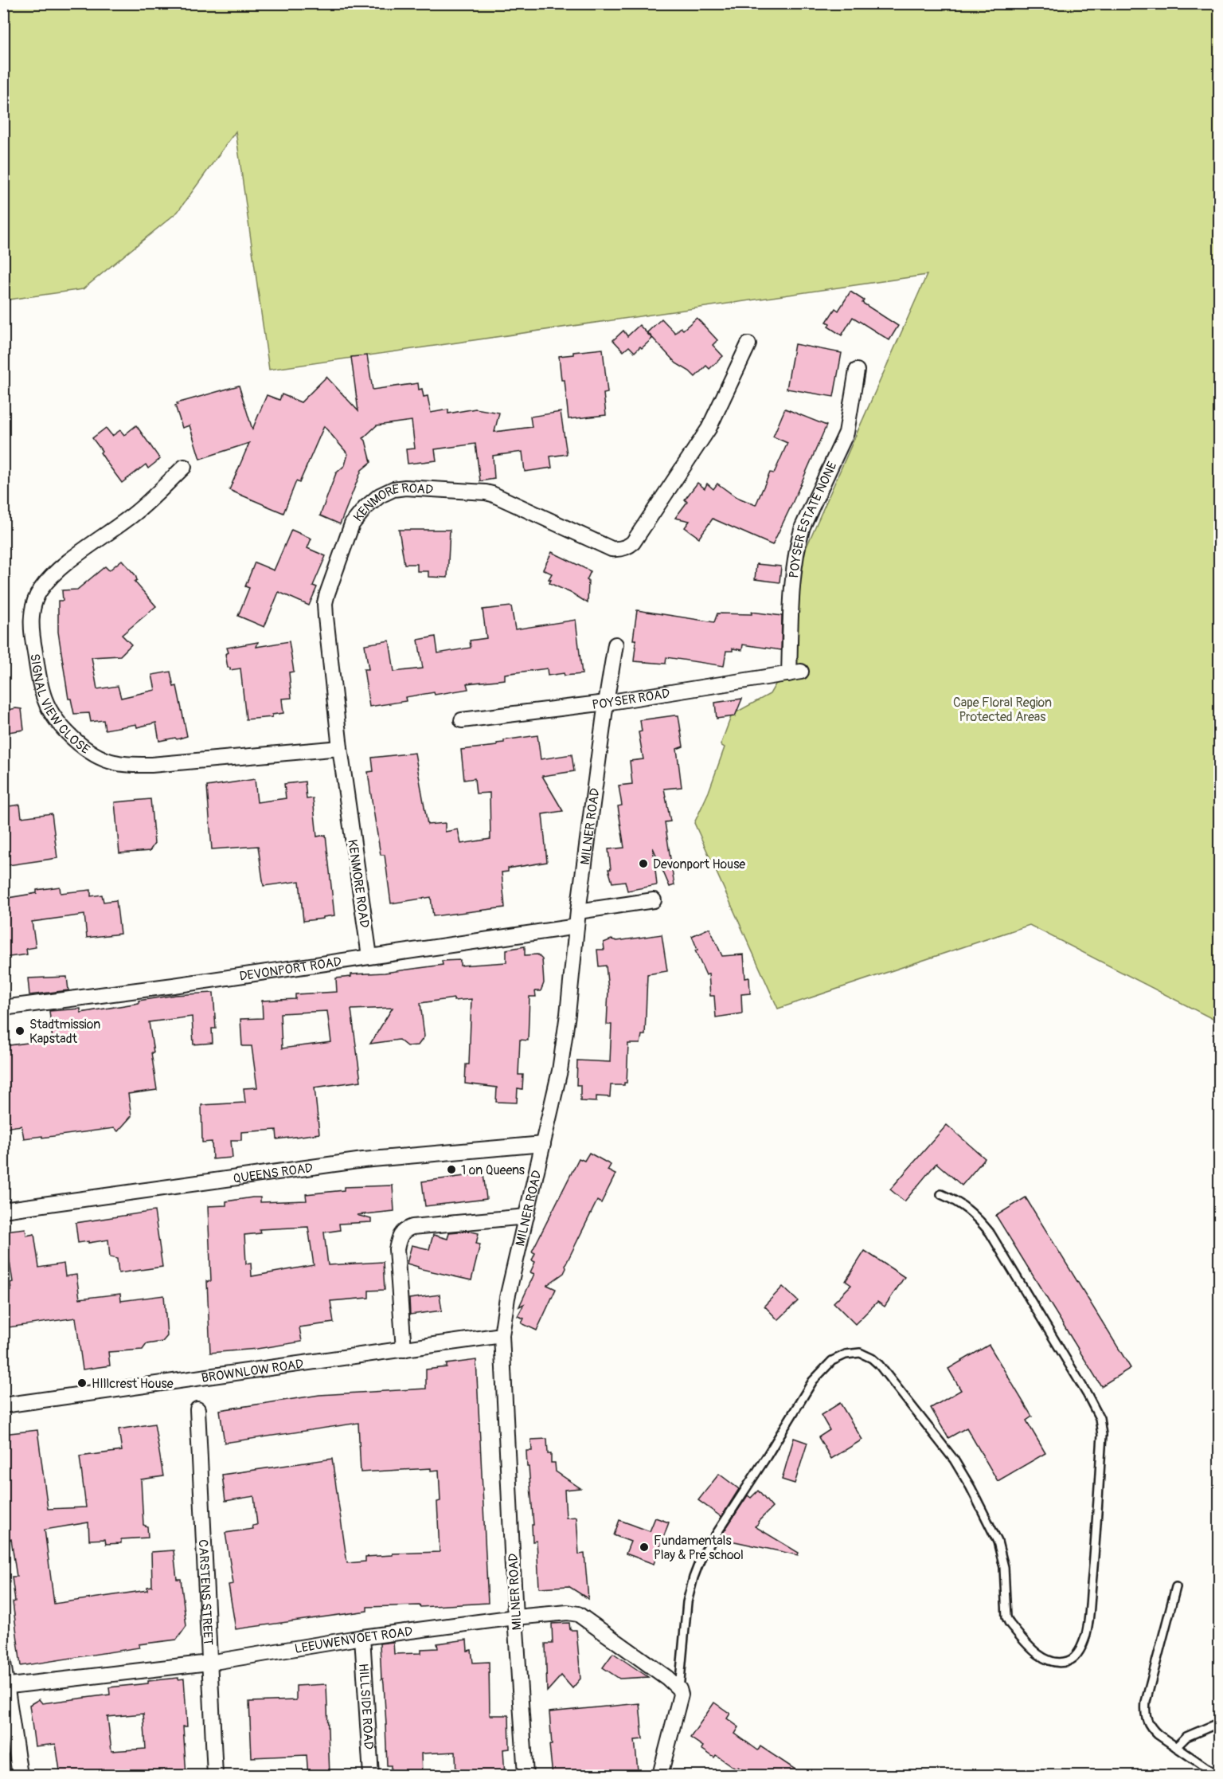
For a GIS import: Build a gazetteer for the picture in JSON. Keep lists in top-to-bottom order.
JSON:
{
  "streets": {
    "street": [
      "KENMORE ROAD",
      "POYSER ESTATE NONE",
      "POYSER ROAD",
      "SIGNAL VIEW CLOSE",
      "MILNER ROAD",
      "DEVONPORT ROAD",
      "QUEENS ROAD",
      "BROWNLOW ROAD",
      "CARSTENS STREET",
      "LEEUWENVOET ROAD",
      "HILLSIDE ROAD"
    ]
  },
  "crossings": [
    ["KENMORE ROAD", "SIGNAL VIEW CLOSE"],
    ["KENMORE ROAD", "DEVONPORT ROAD"],
    ["POYSER ESTATE NONE", "POYSER ROAD"],
    ["POYSER ROAD", "MILNER ROAD"],
    ["MILNER ROAD", "DEVONPORT ROAD"],
    ["MILNER ROAD", "QUEENS ROAD"],
    ["MILNER ROAD", "BROWNLOW ROAD"],
    ["MILNER ROAD", "LEEUWENVOET ROAD"],
    ["CARSTENS STREET", "LEEUWENVOET ROAD"],
    ["LEEUWENVOET ROAD", "HILLSIDE ROAD"]
  ],
  "parks": ["Cape Floral Region Protected Areas"],
  "places": [
    "Devonport House",
    "Stadtmission Kapstadt",
    "1 on Queens",
    "HIllcrest House",
    "Fundamentals Play & Pre school"
  ]
}
